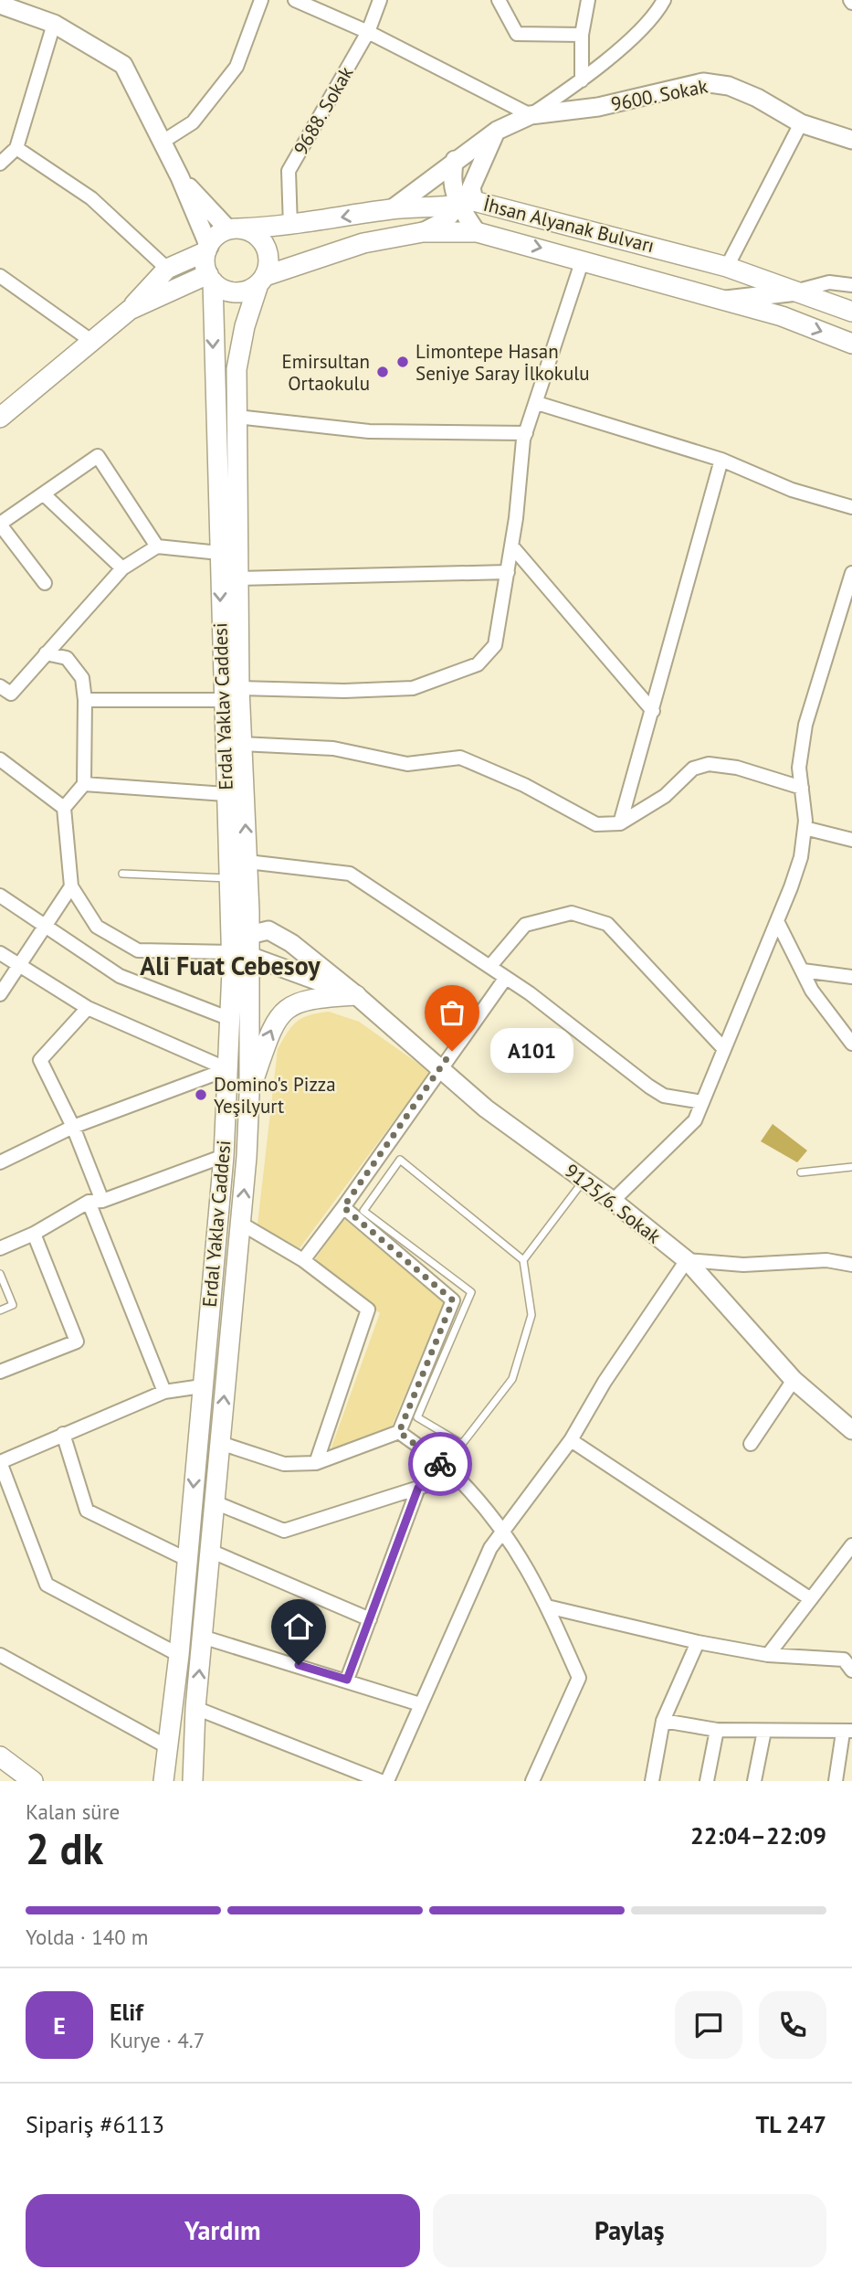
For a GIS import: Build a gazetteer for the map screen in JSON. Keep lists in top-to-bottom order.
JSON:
{
  "streets": {
    "main road": [
      "9600. Sokak",
      "İhsan Alyanak Bulvarı",
      "Erdal Yaklav Caddesi",
      "9125/6. Sokak"
    ],
    "street": ["9688. Sokak"]
  },
  "crossings": [
    ["9688. Sokak", "İhsan Alyanak Bulvarı"],
    ["İhsan Alyanak Bulvarı", "Erdal Yaklav Caddesi"],
    ["Erdal Yaklav Caddesi", "9125/6. Sokak"]
  ],
  "districts": ["Ali Fuat Cebesoy"],
  "places": [
    "Limontepe Hasan Seniye Saray İlkokulu",
    "Emirsultan Ortaokulu",
    "A101",
    "Domino's Pizza Yeşilyurt"
  ],
  "page": {
    "bubble": "A101",
    "heading": ["2 dk", "Kalan süre", "22:04–22:09"],
    "panel": [
      "Elif",
      "Kurye · 4.7",
      "Sipariş #6113",
      "TL 247"
    ],
    "bar": "Yolda · 140 m",
    "round": "E",
    "buttons": ["Yardım", "Paylaş"]
  }
}
